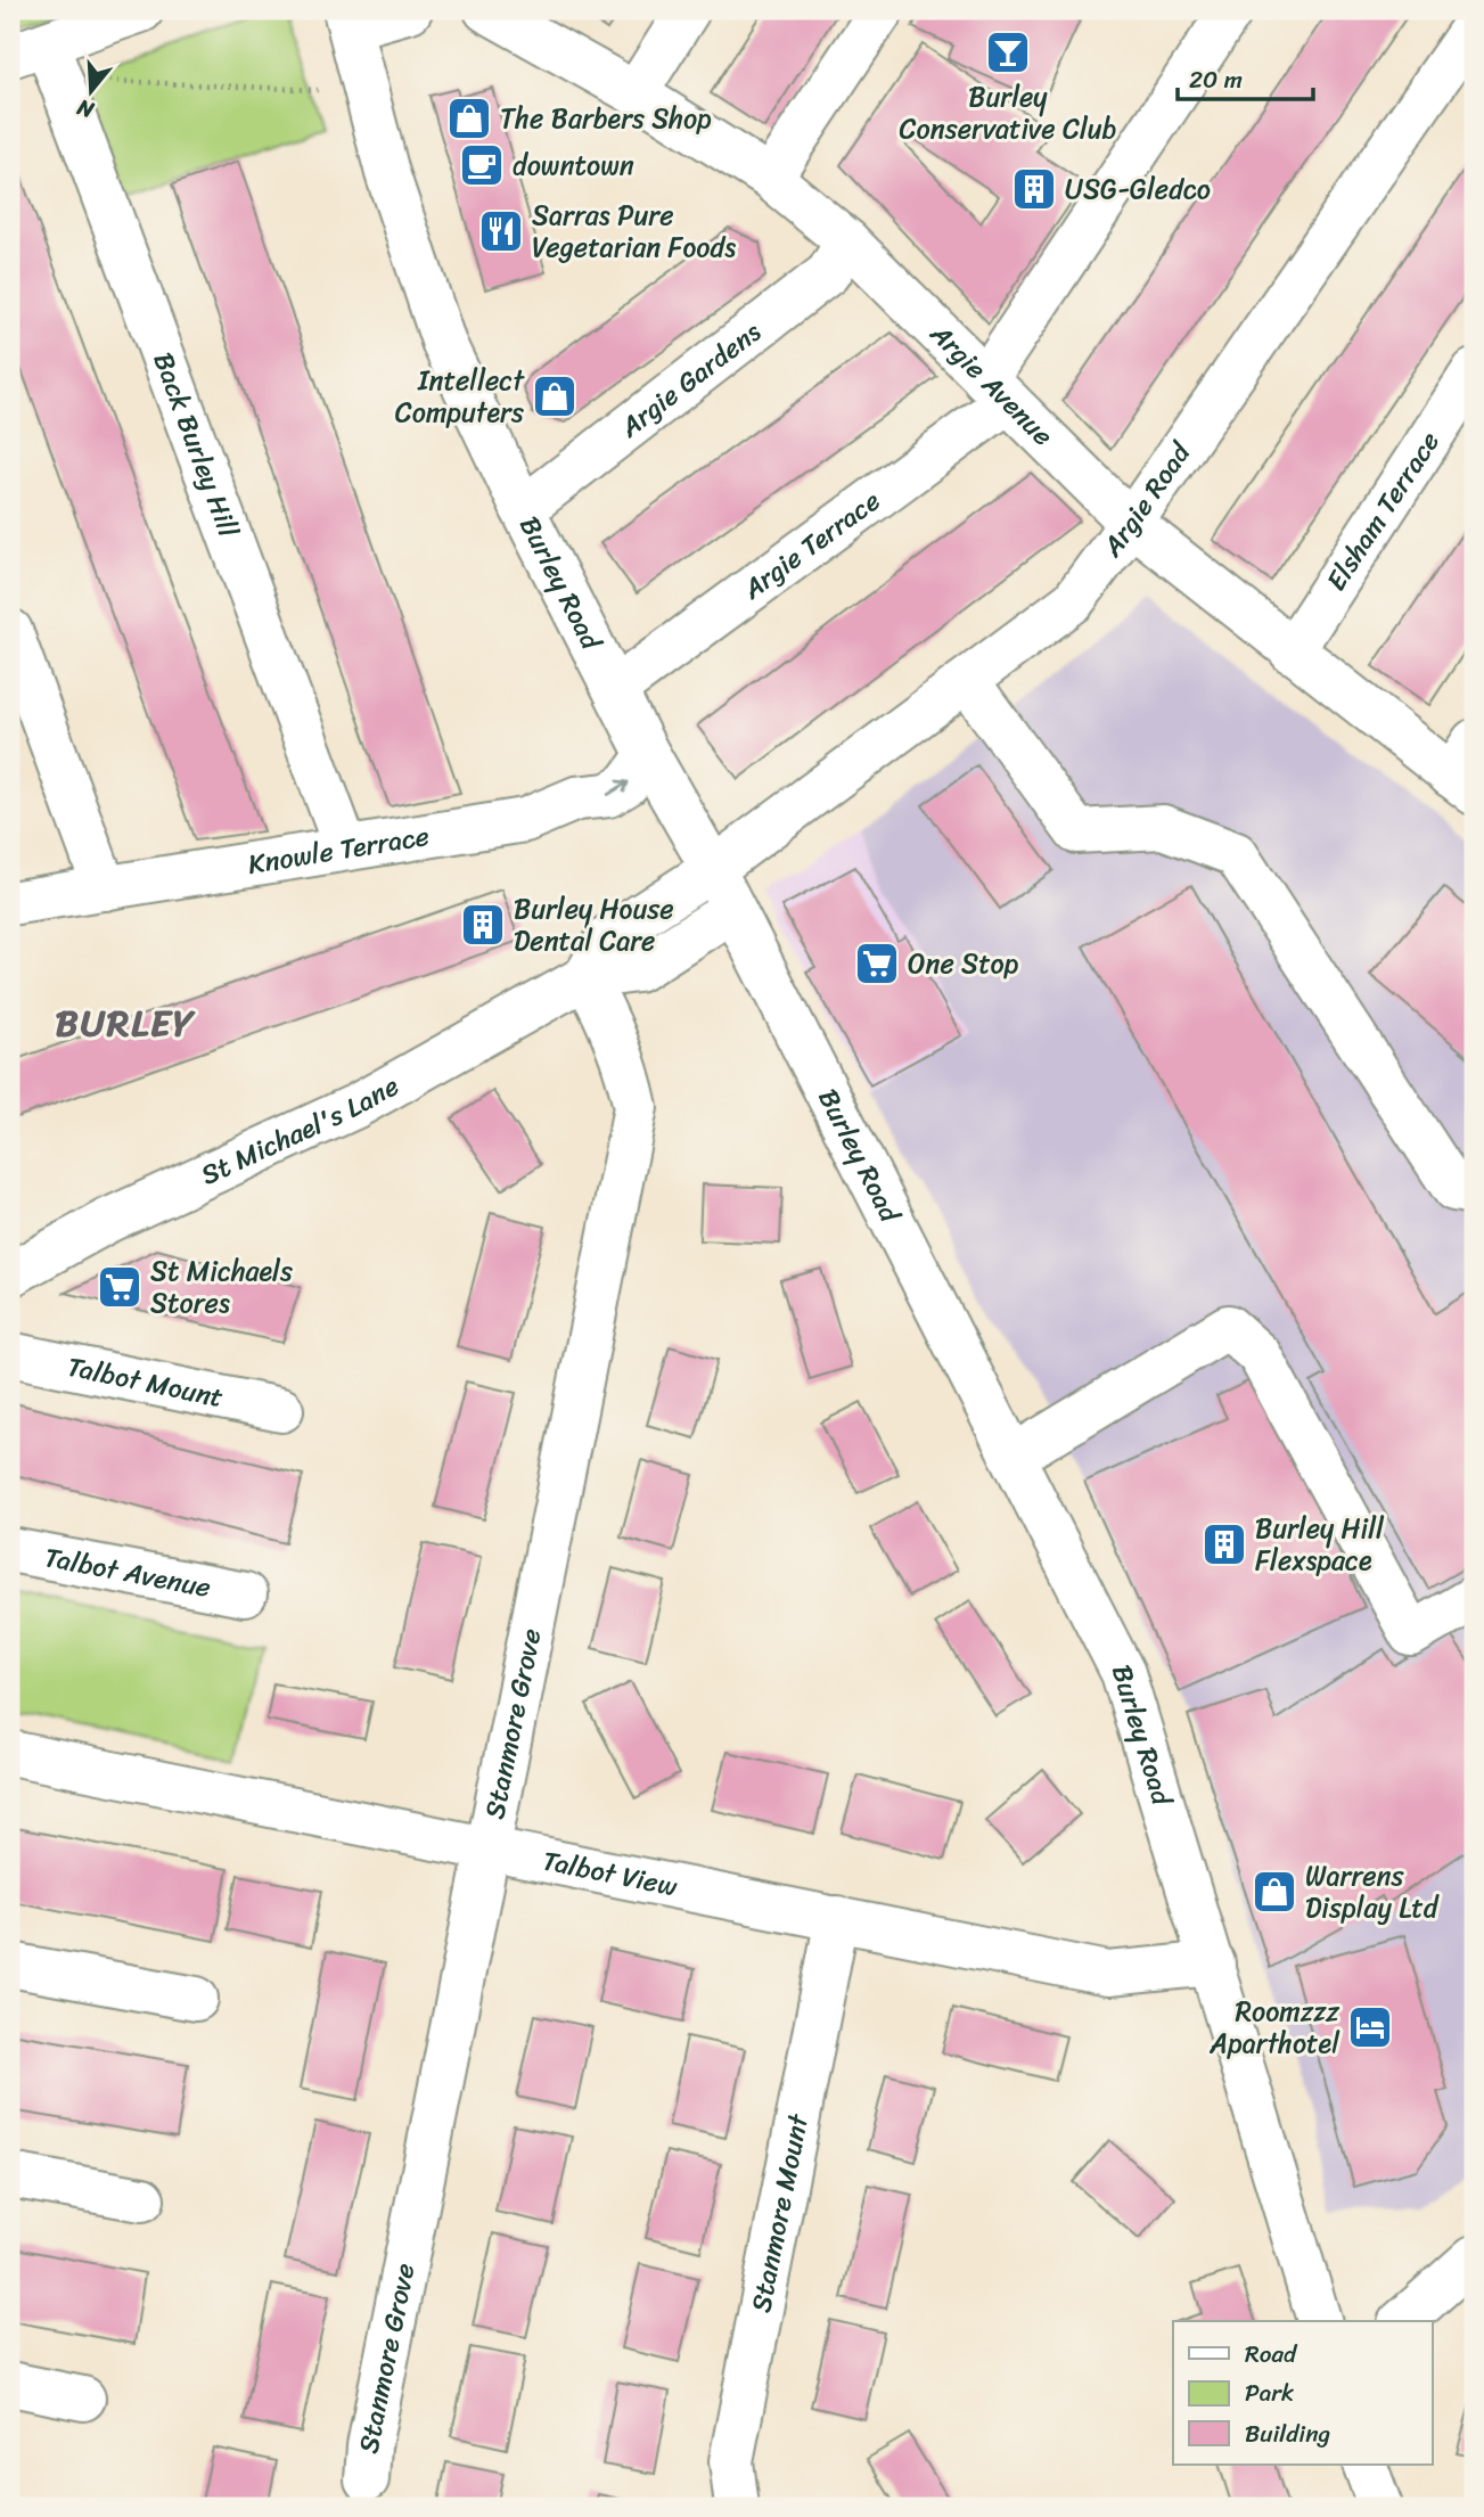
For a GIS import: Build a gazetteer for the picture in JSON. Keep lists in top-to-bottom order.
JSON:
{
  "streets": {
    "street": [
      "Argie Gardens",
      "Argie Avenue",
      "Back Burley Hill",
      "Argie Road",
      "Elsham Terrace",
      "Argie Terrace",
      "Burley Road",
      "Knowle Terrace",
      "St Michael's Lane",
      "Talbot Mount",
      "Talbot Avenue",
      "Stanmore Grove",
      "Talbot View",
      "Stanmore Mount"
    ]
  },
  "crossings": [
    ["Argie Gardens", "Argie Avenue"],
    ["Argie Gardens", "Burley Road"],
    ["Argie Avenue", "Argie Road"],
    ["Argie Avenue", "Elsham Terrace"],
    ["Argie Avenue", "Argie Terrace"],
    ["Back Burley Hill", "Knowle Terrace"],
    ["Argie Road", "Burley Road"],
    ["Argie Terrace", "Burley Road"],
    ["Burley Road", "Knowle Terrace"],
    ["Burley Road", "St Michael's Lane"],
    ["Burley Road", "Talbot View"],
    ["St Michael's Lane", "Stanmore Grove"],
    ["Stanmore Grove", "Talbot View"],
    ["Talbot View", "Stanmore Mount"]
  ],
  "one_way": ["Knowle Terrace"],
  "districts": ["BURLEY"],
  "places": {
    "bar": ["Burley Conservative Club"],
    "shop": ["The Barbers Shop", "Intellect Computers", "Warrens Display Ltd"],
    "cafe": ["downtown"],
    "building": ["USG-Gledco", "Burley House Dental Care", "Burley Hill Flexspace"],
    "restaurant": ["Sarras Pure Vegetarian Foods"],
    "supermarket": ["One Stop", "St Michaels Stores"],
    "hotel": ["Roomzzz Aparthotel"]
  },
  "legend": ["Road", "Park", "Building"],
  "scale_bar": "20 m",
  "north": "bottom"
}
